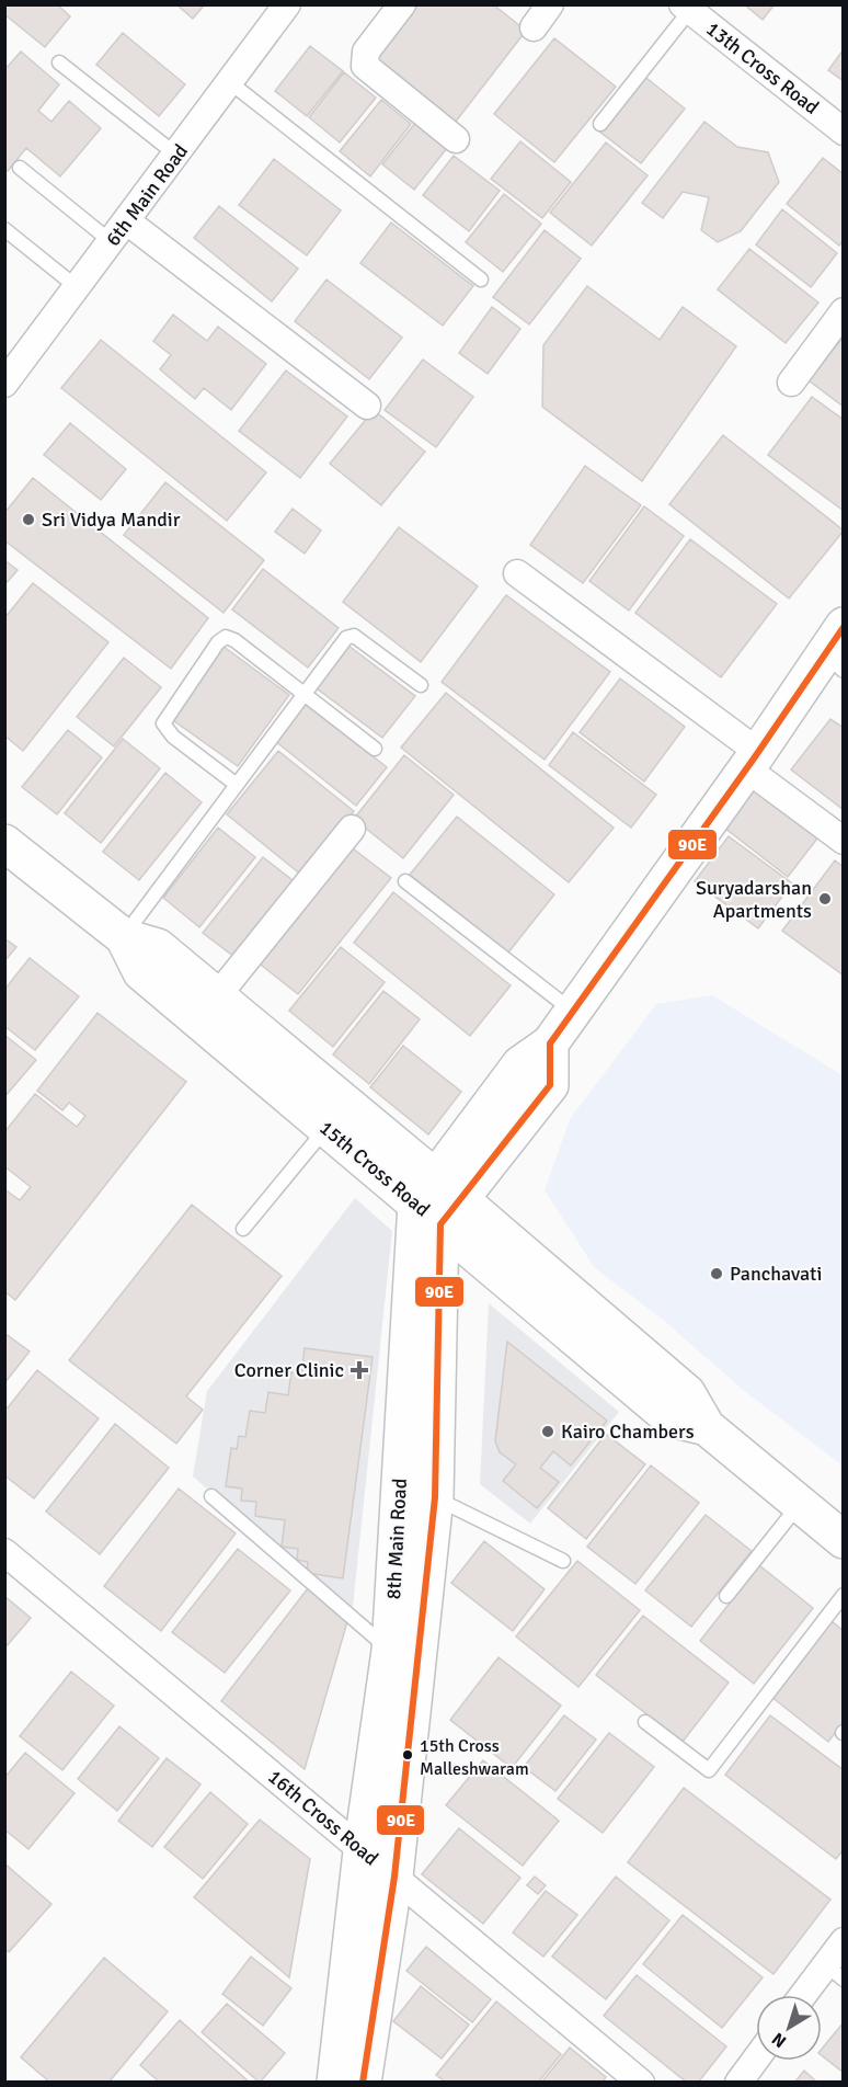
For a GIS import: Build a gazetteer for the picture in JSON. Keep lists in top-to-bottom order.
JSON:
{
  "streets": {
    "main road": ["15th Cross Road", "8th Main Road"],
    "street": ["13th Cross Road", "6th Main Road", "16th Cross Road"]
  },
  "crossings": [
    ["15th Cross Road", "8th Main Road"],
    ["8th Main Road", "16th Cross Road"]
  ],
  "places": {
    "other": [
      "Sri Vidya Mandir",
      "Suryadarshan Apartments",
      "Panchavati",
      "Kairo Chambers",
      "15th Cross Malleshwaram"
    ],
    "health": ["Corner Clinic"]
  },
  "lines": ["transit line 90E"],
  "north": "bottom left"
}
